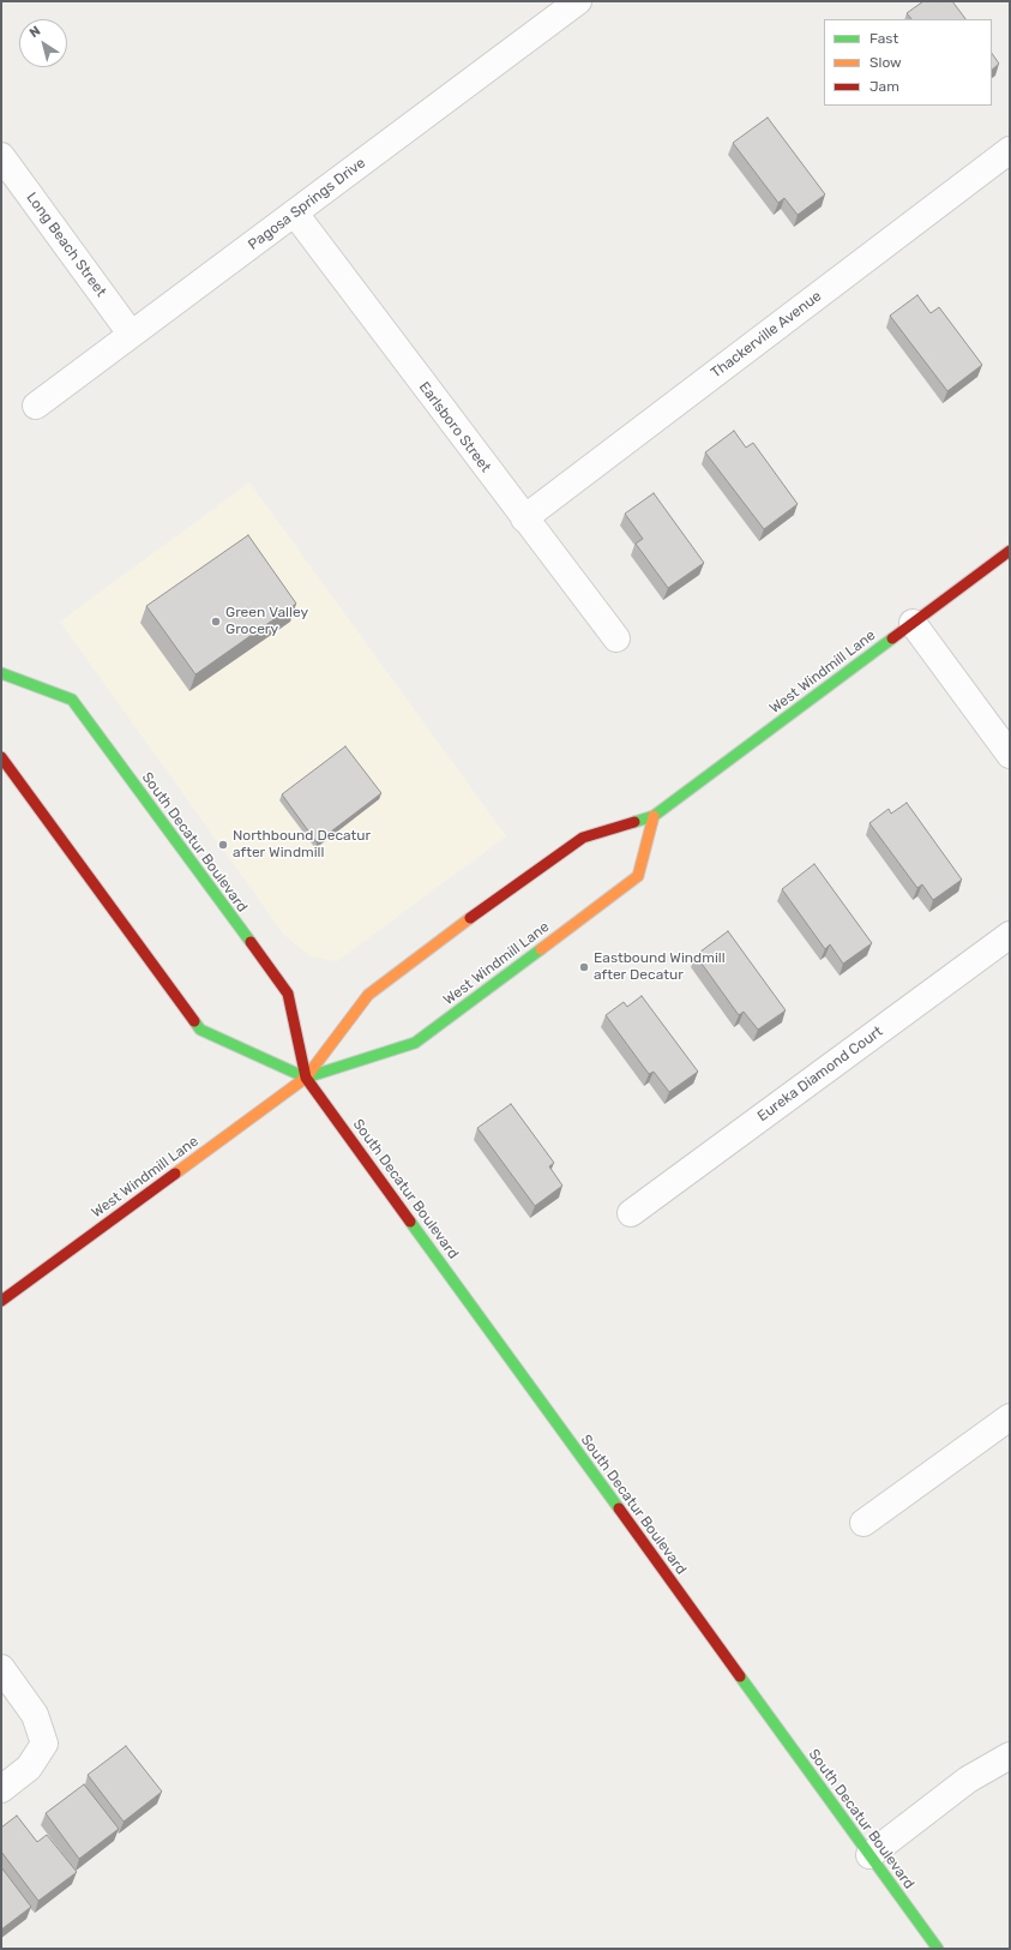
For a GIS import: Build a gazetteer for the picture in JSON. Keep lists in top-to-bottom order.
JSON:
{
  "streets": {
    "main road": ["West Windmill Lane", "South Decatur Boulevard"],
    "street": [
      "Pagosa Springs Drive",
      "Long Beach Street",
      "Thackerville Avenue",
      "Earlsboro Street",
      "Eureka Diamond Court"
    ]
  },
  "crossings": [
    ["Pagosa Springs Drive", "Long Beach Street"],
    ["Pagosa Springs Drive", "Earlsboro Street"],
    ["Thackerville Avenue", "Earlsboro Street"],
    ["West Windmill Lane", "South Decatur Boulevard"]
  ],
  "places": ["Green Valley Grocery", "Northbound Decatur after Windmill", "Eastbound Windmill after Decatur"],
  "legend": ["Fast", "Slow", "Jam"],
  "north": "top left"
}
